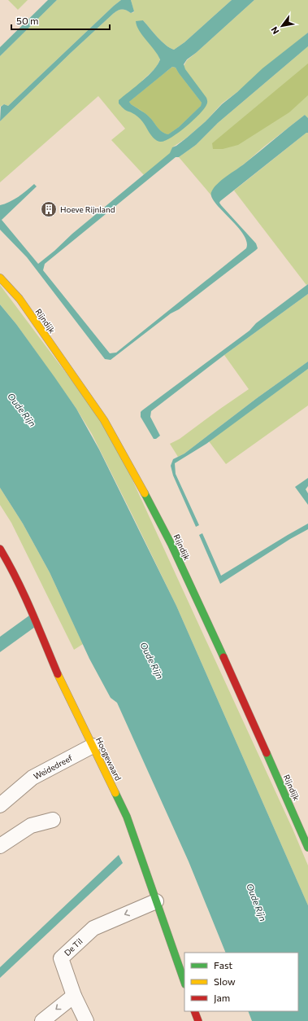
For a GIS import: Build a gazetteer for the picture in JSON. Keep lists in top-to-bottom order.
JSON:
{
  "streets": {
    "main road": ["Rijndijk", "Hoogewaard"],
    "street": ["Weidedreef", "De Til"]
  },
  "crossings": [
    ["Hoogewaard", "Weidedreef"],
    ["Hoogewaard", "De Til"]
  ],
  "water": ["Oude Rijn"],
  "places": {
    "building": ["Hoeve Rijnland"]
  },
  "legend": ["Fast", "Slow", "Jam"],
  "scale_bar": "50 m",
  "north": "bottom left"
}
